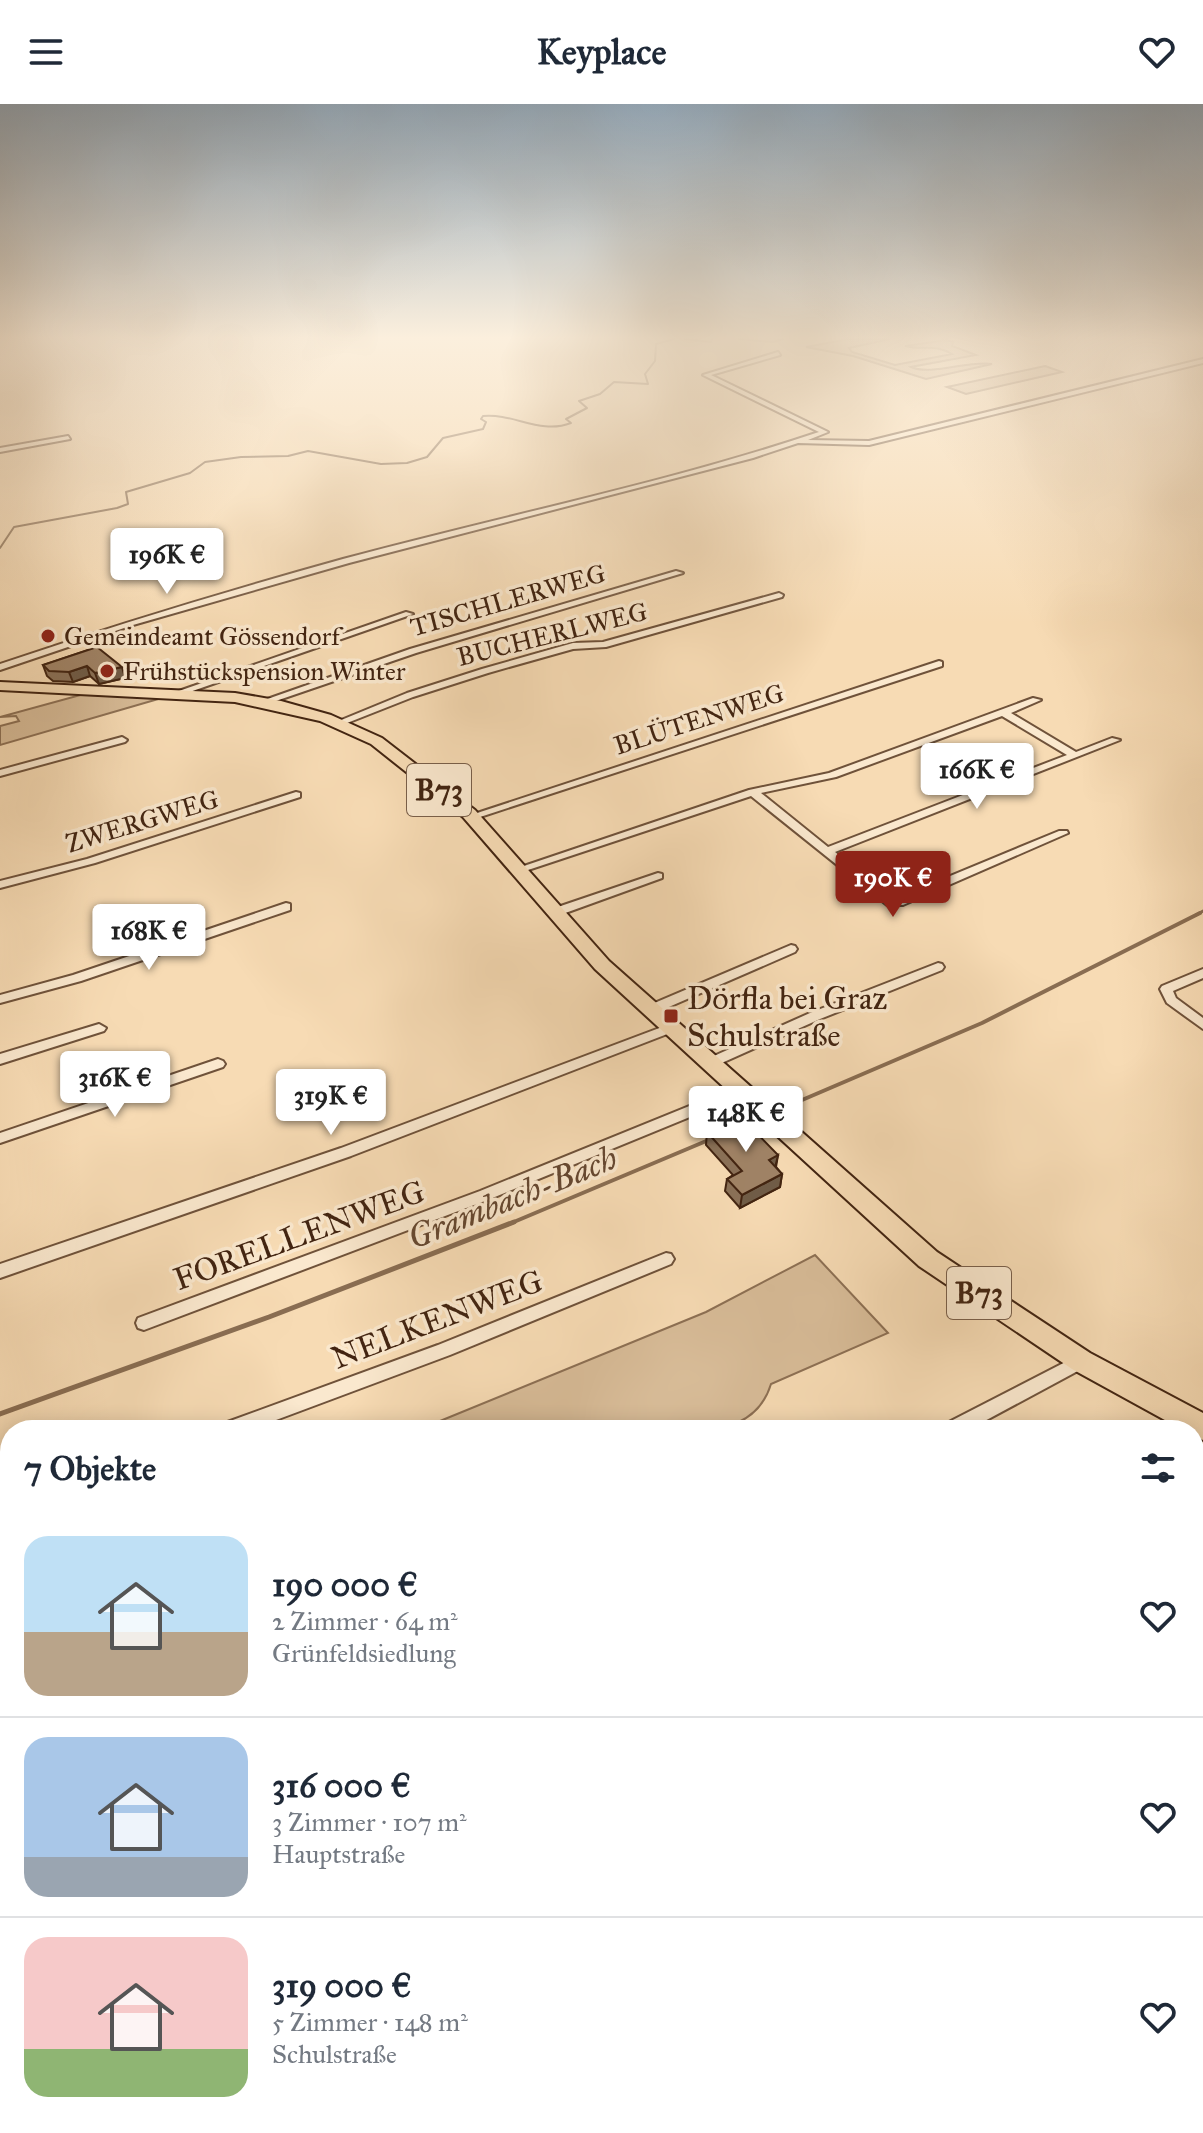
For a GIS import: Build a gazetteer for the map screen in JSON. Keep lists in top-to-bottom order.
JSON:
{
  "streets": {
    "main road": ["B73"],
    "street": [
      "TISCHLERWEG",
      "BUCHERLWEG",
      "BLÜTENWEG",
      "ZWERGWEG",
      "FORELLENWEG",
      "NELKENWEG"
    ]
  },
  "crossings": [
    ["TISCHLERWEG", "B73"],
    ["BUCHERLWEG", "B73"],
    ["BLÜTENWEG", "B73"],
    ["B73", "FORELLENWEG"]
  ],
  "water": ["Grambach-Bach"],
  "places": {
    "other": ["Gemeindeamt Gössendorf", "Frühstückspension Winter"],
    "transit": ["Dörfla bei Graz Schulstraße"]
  },
  "page": {
    "header": "Keyplace",
    "price": [
      "196K €",
      "166K €",
      "190K €",
      "168K €",
      "316K €",
      "319K €",
      "148K €"
    ],
    "heading": "7 Objekte",
    "list": [
      {
        "name": "190 000 €",
        "note": "2 Zimmer · 64 m² · Grünfeldsiedlung"
      },
      {
        "name": "316 000 €",
        "note": "3 Zimmer · 107 m² · Hauptstraße"
      },
      {
        "name": "319 000 €",
        "note": "5 Zimmer · 148 m² · Schulstraße"
      }
    ]
  }
}
